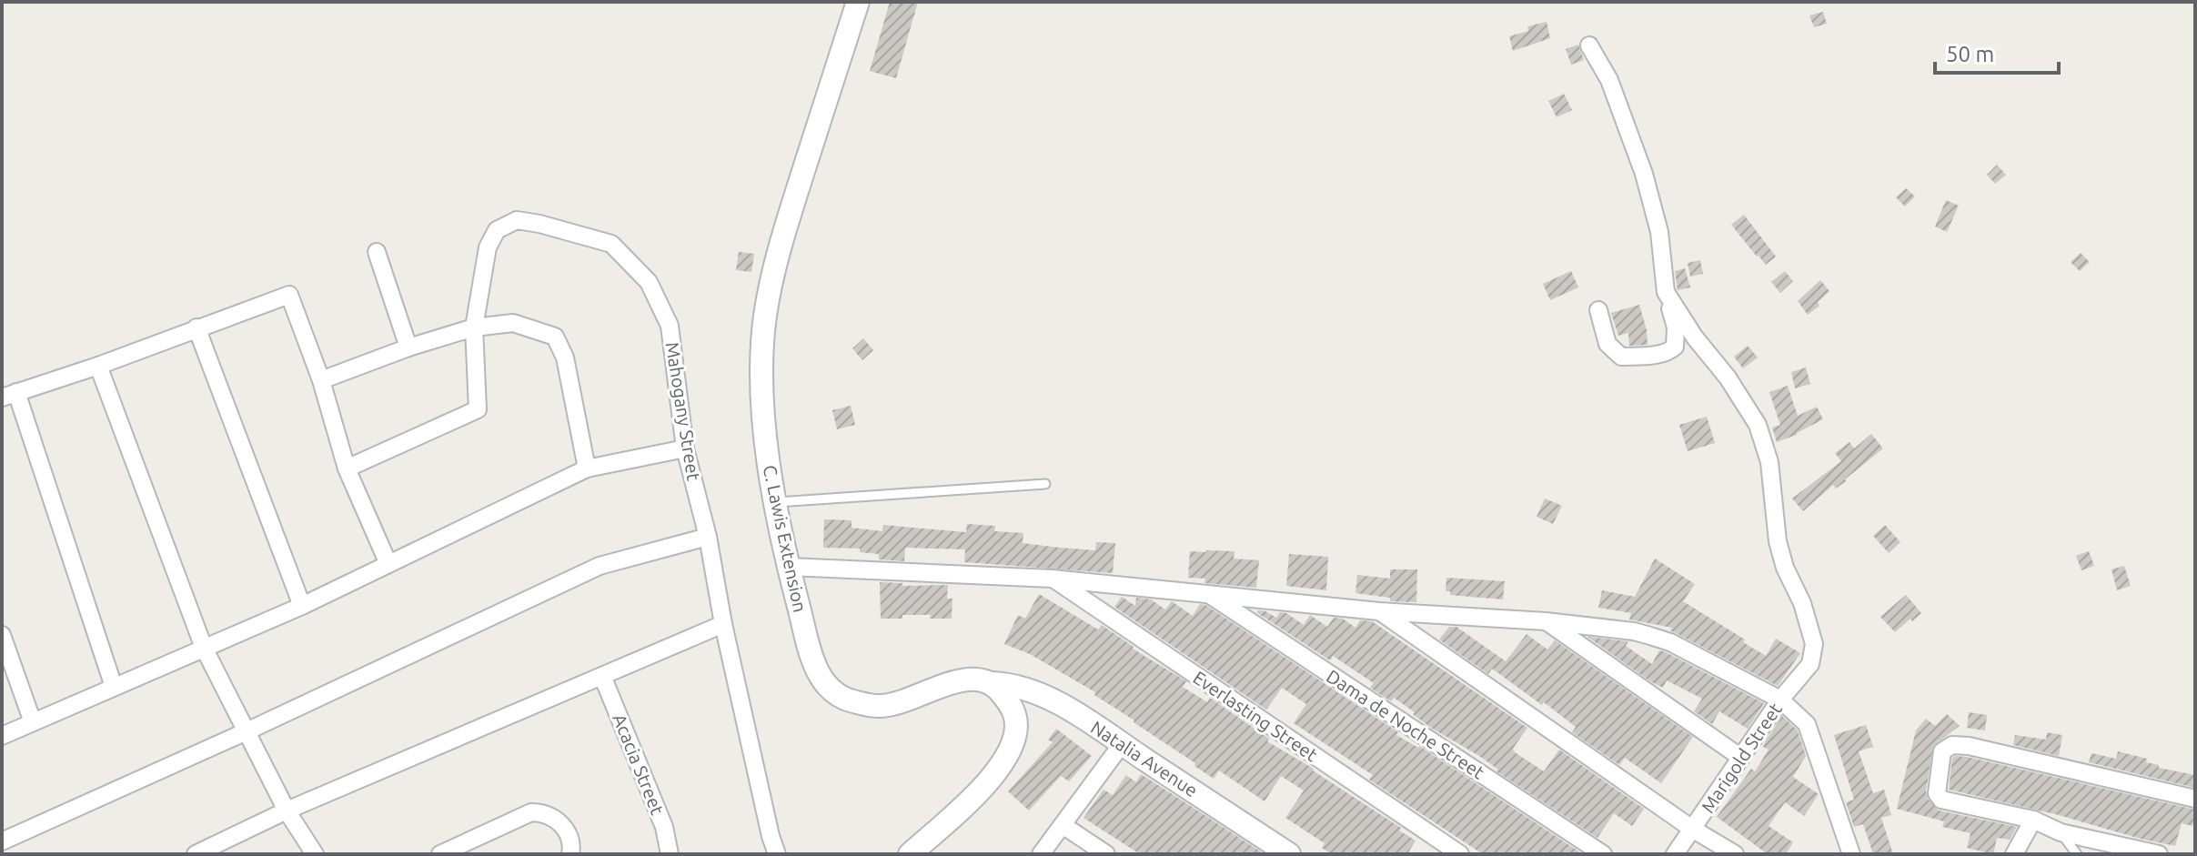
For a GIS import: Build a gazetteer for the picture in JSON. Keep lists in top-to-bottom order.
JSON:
{
  "streets": {
    "street": [
      "Mahogany Street",
      "C. Lawis Extension",
      "Everlasting Street",
      "Dama de Noche Street",
      "Marigold Street",
      "Natalia Avenue",
      "Acacia Street"
    ]
  },
  "crossings": [
    ["C. Lawis Extension", "Natalia Avenue"]
  ],
  "scale_bar": "50 m"
}
